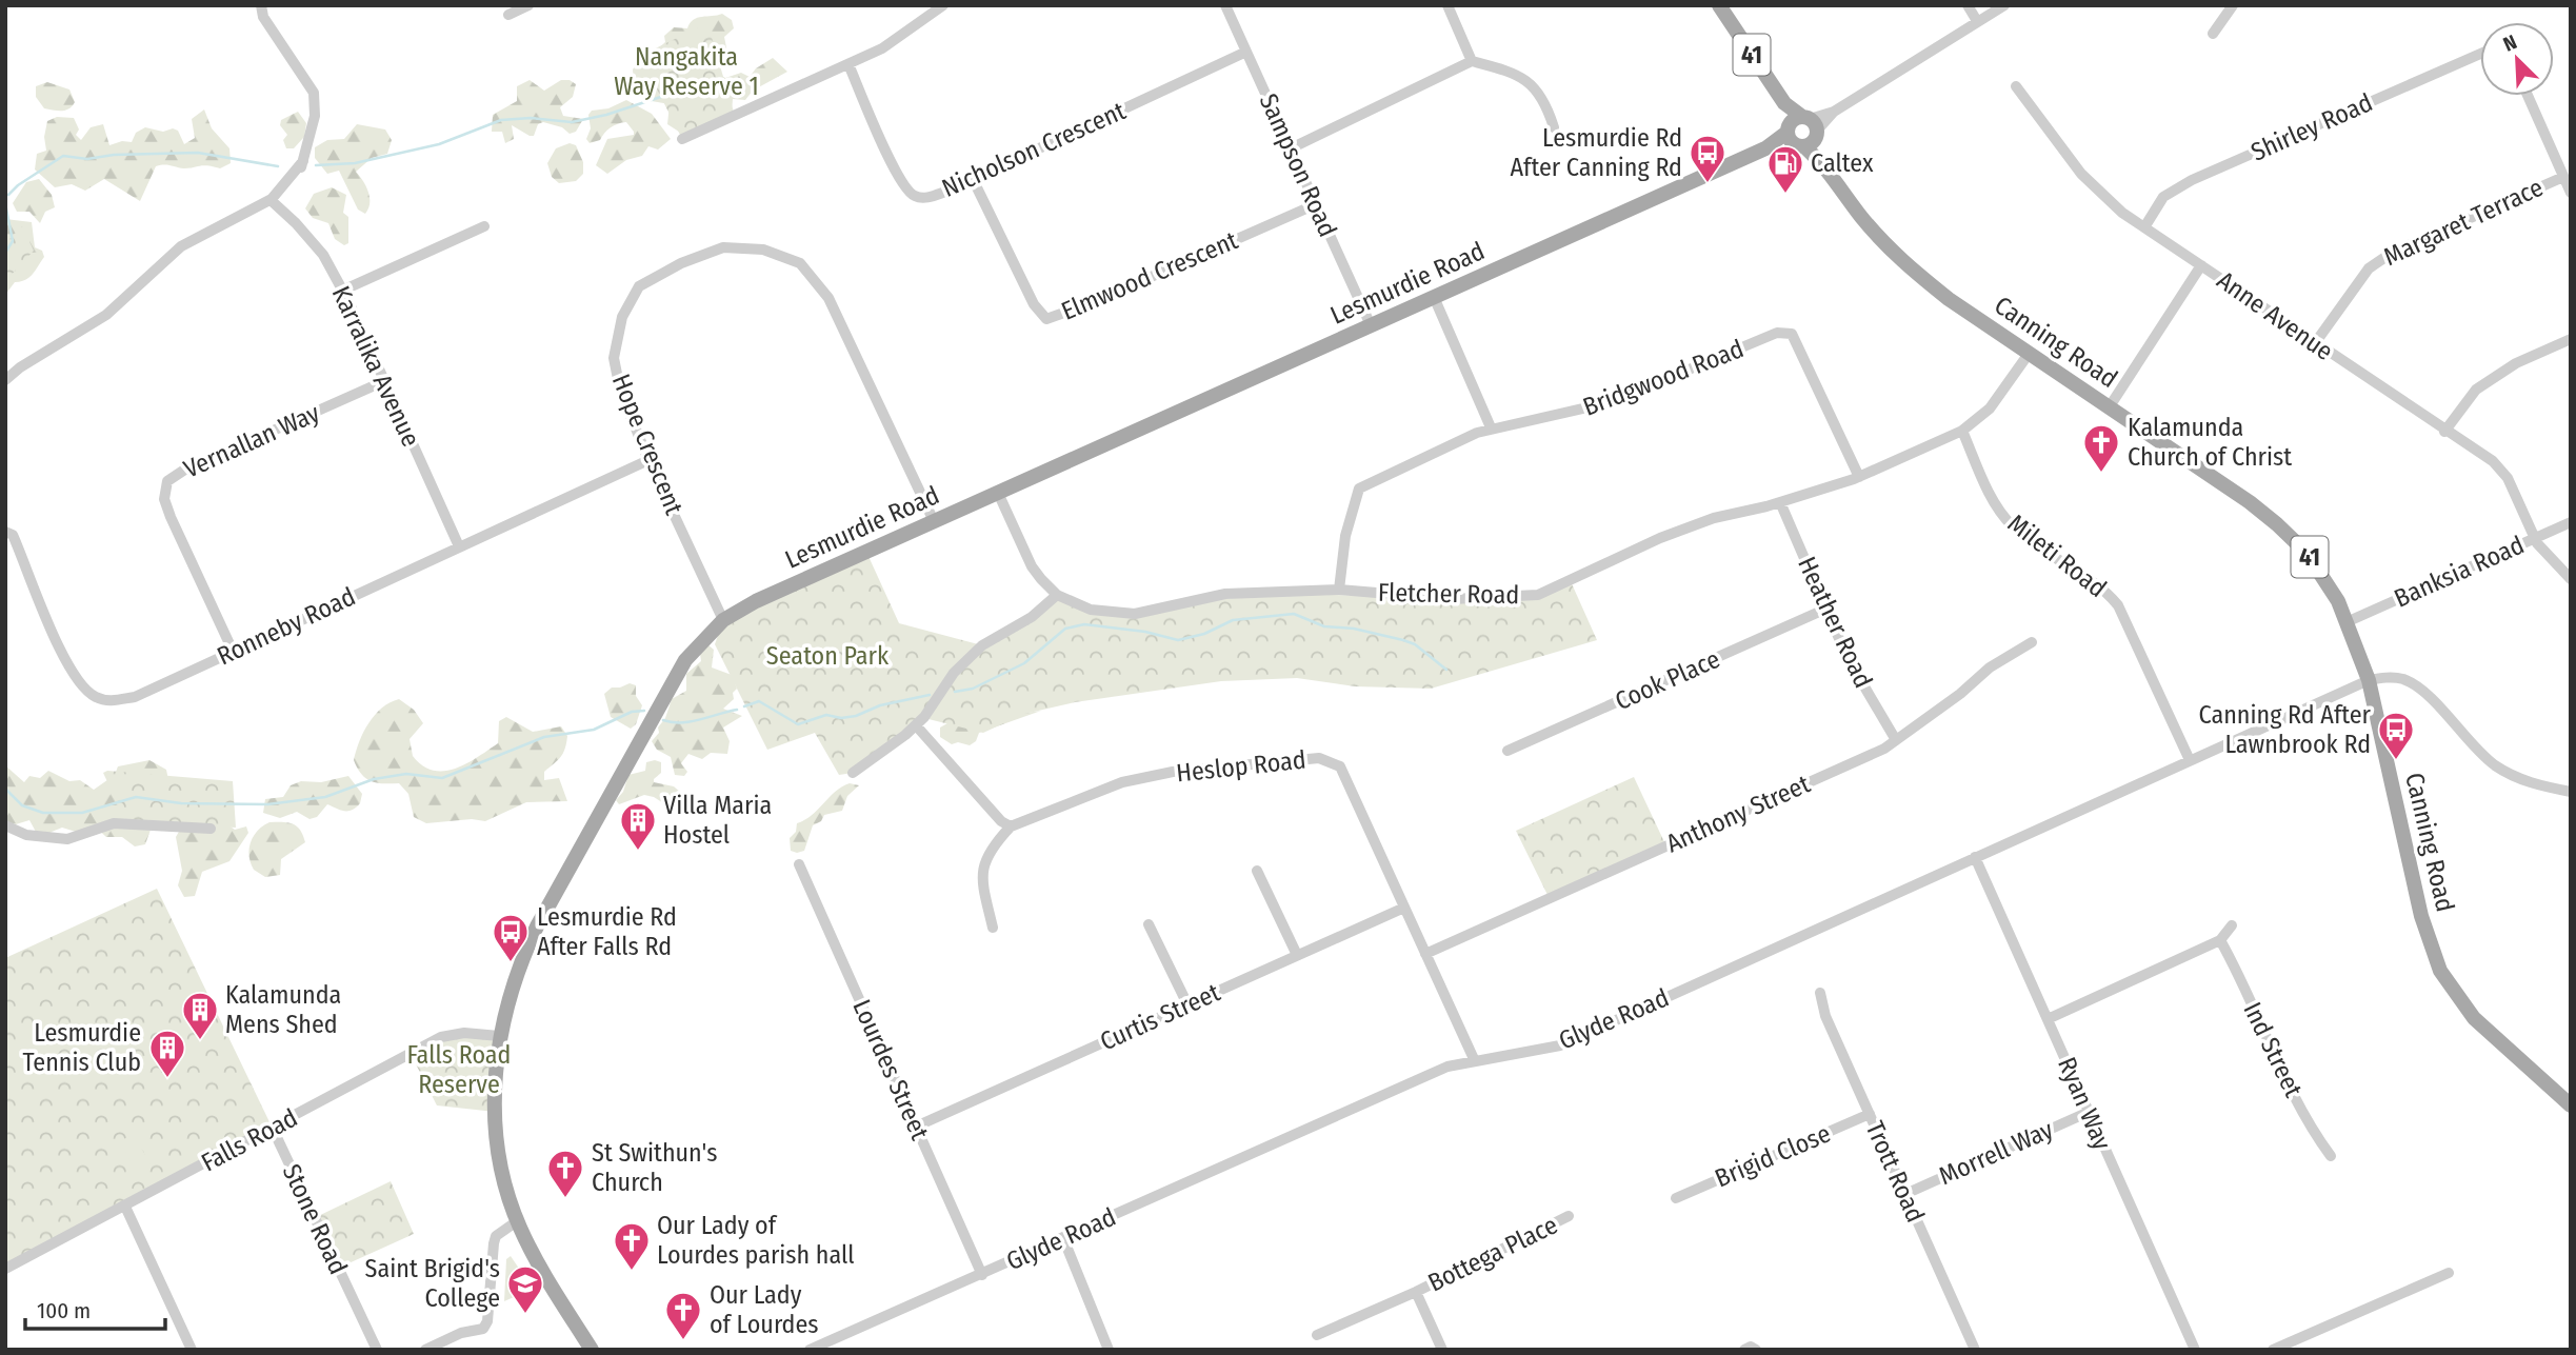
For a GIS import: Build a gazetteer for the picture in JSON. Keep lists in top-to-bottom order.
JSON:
{
  "streets": {
    "main road": ["41", "Lesmurdie Road", "Canning Road"],
    "street": [
      "Shirley Road",
      "Nicholson Crescent",
      "Sampson Road",
      "Margaret Terrace",
      "Elmwood Crescent",
      "Anne Avenue",
      "Karralika Avenue",
      "Bridgwood Road",
      "Vernallan Way",
      "Hope Crescent",
      "Mileti Road",
      "Banksia Road",
      "Fletcher Road",
      "Heather Road",
      "Ronneby Road",
      "Cook Place",
      "Heslop Road",
      "Anthony Street",
      "Curtis Street",
      "Glyde Road",
      "Ind Street",
      "Lourdes Street",
      "Ryan Way",
      "Falls Road",
      "Morrell Way",
      "Brigid Close",
      "Trott Road",
      "Stone Road",
      "Bottega Place"
    ]
  },
  "crossings": [
    ["41", "Lesmurdie Road"],
    ["41", "Canning Road"],
    ["Shirley Road", "Anne Avenue"],
    ["Nicholson Crescent", "Sampson Road"],
    ["Nicholson Crescent", "Elmwood Crescent"],
    ["Sampson Road", "Elmwood Crescent"],
    ["Sampson Road", "Lesmurdie Road"],
    ["Margaret Terrace", "Anne Avenue"],
    ["Lesmurdie Road", "Canning Road"],
    ["Lesmurdie Road", "Hope Crescent"],
    ["Lesmurdie Road", "Fletcher Road"],
    ["Lesmurdie Road", "Falls Road"],
    ["Anne Avenue", "Banksia Road"],
    ["Canning Road", "Banksia Road"],
    ["Canning Road", "Fletcher Road"],
    ["Canning Road", "Glyde Road"],
    ["Karralika Avenue", "Vernallan Way"],
    ["Karralika Avenue", "Ronneby Road"],
    ["Bridgwood Road", "Fletcher Road"],
    ["Vernallan Way", "Ronneby Road"],
    ["Hope Crescent", "Ronneby Road"],
    ["Mileti Road", "Fletcher Road"],
    ["Mileti Road", "Glyde Road"],
    ["Fletcher Road", "Heather Road"],
    ["Heather Road", "Cook Place"],
    ["Heather Road", "Anthony Street"],
    ["Heslop Road", "Anthony Street"],
    ["Heslop Road", "Curtis Street"],
    ["Heslop Road", "Glyde Road"],
    ["Curtis Street", "Lourdes Street"],
    ["Glyde Road", "Lourdes Street"],
    ["Glyde Road", "Ryan Way"],
    ["Ryan Way", "Morrell Way"],
    ["Falls Road", "Stone Road"],
    ["Morrell Way", "Trott Road"],
    ["Brigid Close", "Trott Road"]
  ],
  "parks": ["Nangakita Way Reserve 1", "Seaton Park", "Falls Road Reserve"],
  "places": {
    "bus stop": ["Lesmurdie Rd After Canning Rd", "Canning Rd After Lawnbrook Rd", "Lesmurdie Rd After Falls Rd"],
    "fuel station": ["Caltex"],
    "church": [
      "Kalamunda Church of Christ",
      "St Swithun's Church",
      "Our Lady of Lourdes parish hall",
      "Our Lady of Lourdes"
    ],
    "building": ["Villa Maria Hostel", "Kalamunda Mens Shed", "Lesmurdie Tennis Club"],
    "school or university": ["Saint Brigid's College"]
  },
  "scale_bar": "100 m",
  "north": "top left"
}
